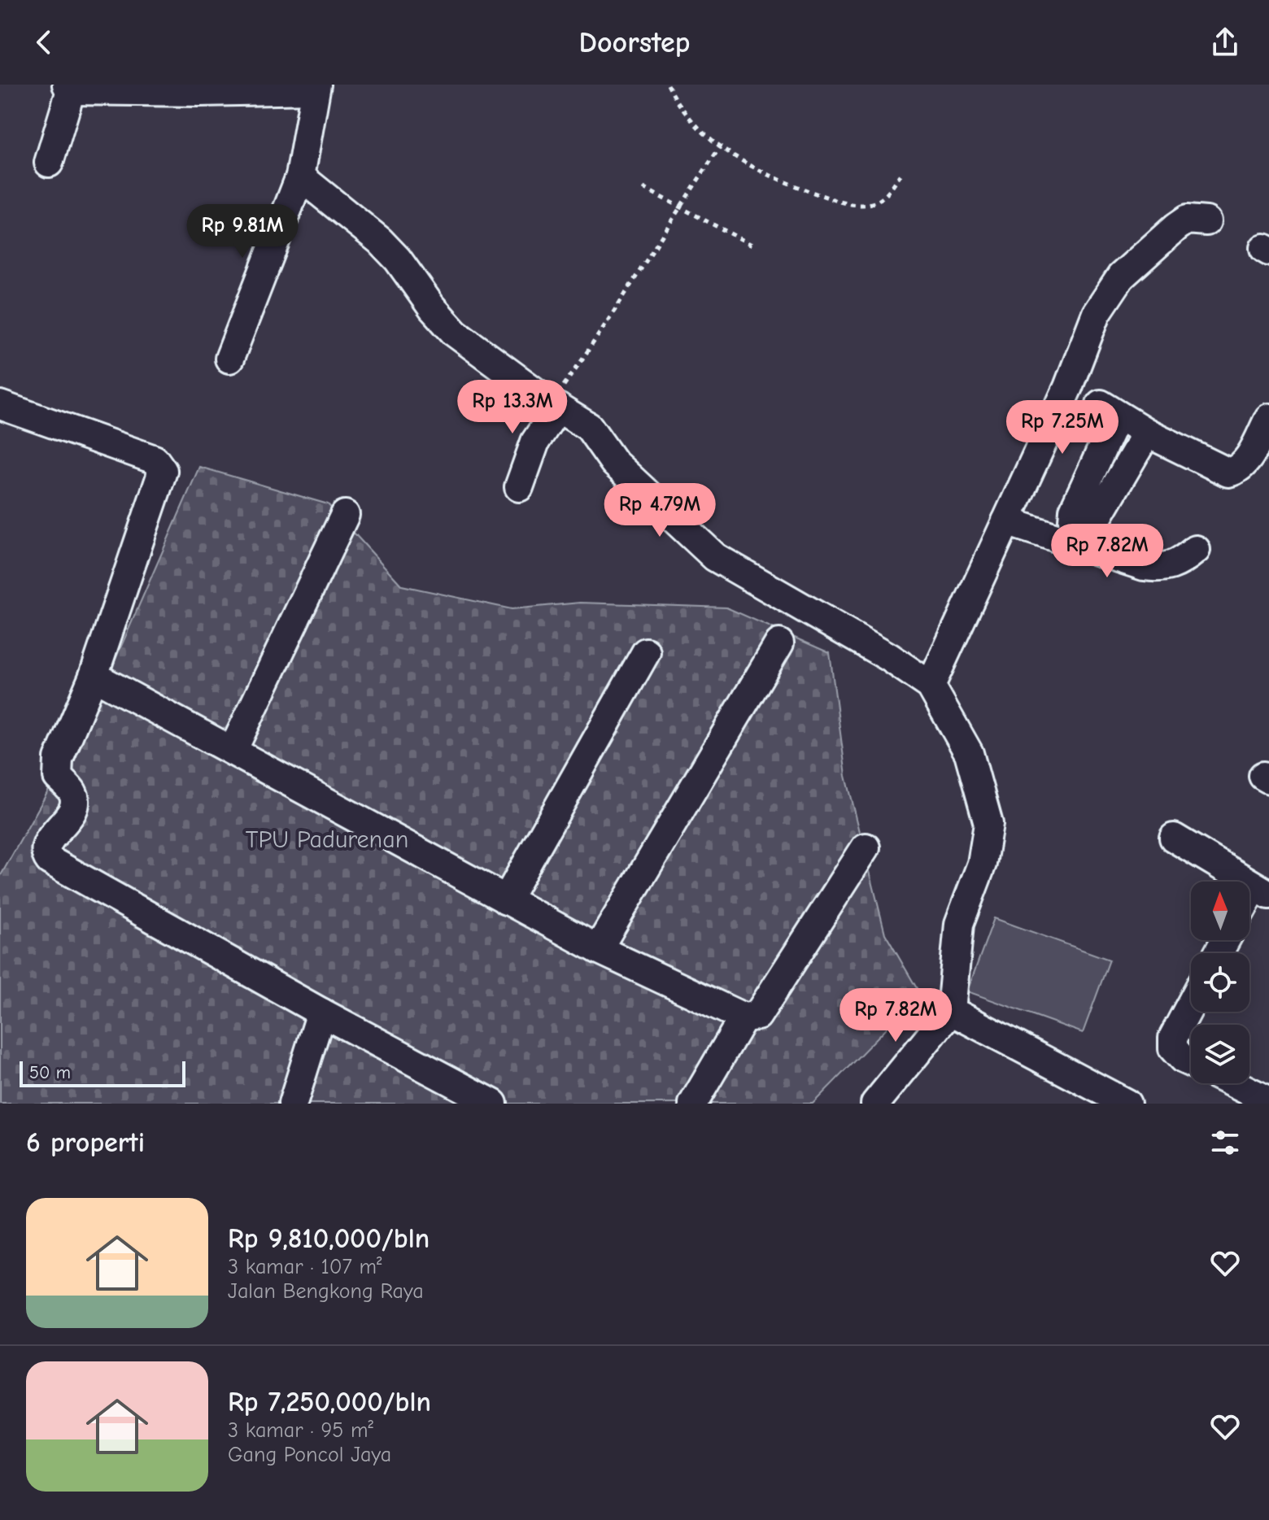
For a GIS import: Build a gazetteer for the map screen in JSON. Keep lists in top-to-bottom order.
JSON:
{
  "parks": ["TPU Padurenan"],
  "scale_bar": "50 m",
  "north": "top",
  "page": {
    "header": "Doorstep",
    "price": [
      "Rp 9.81M",
      "Rp 13.3M",
      "Rp 7.25M",
      "Rp 4.79M",
      "Rp 7.82M",
      "Rp 7.82M"
    ],
    "scale": "50 m",
    "heading": "6 properti",
    "list": [
      {
        "name": "Rp 9,810,000/bln",
        "note": "3 kamar · 107 m² · Jalan Bengkong Raya"
      },
      {
        "name": "Rp 7,250,000/bln",
        "note": "3 kamar · 95 m² · Gang Poncol Jaya"
      }
    ]
  }
}
